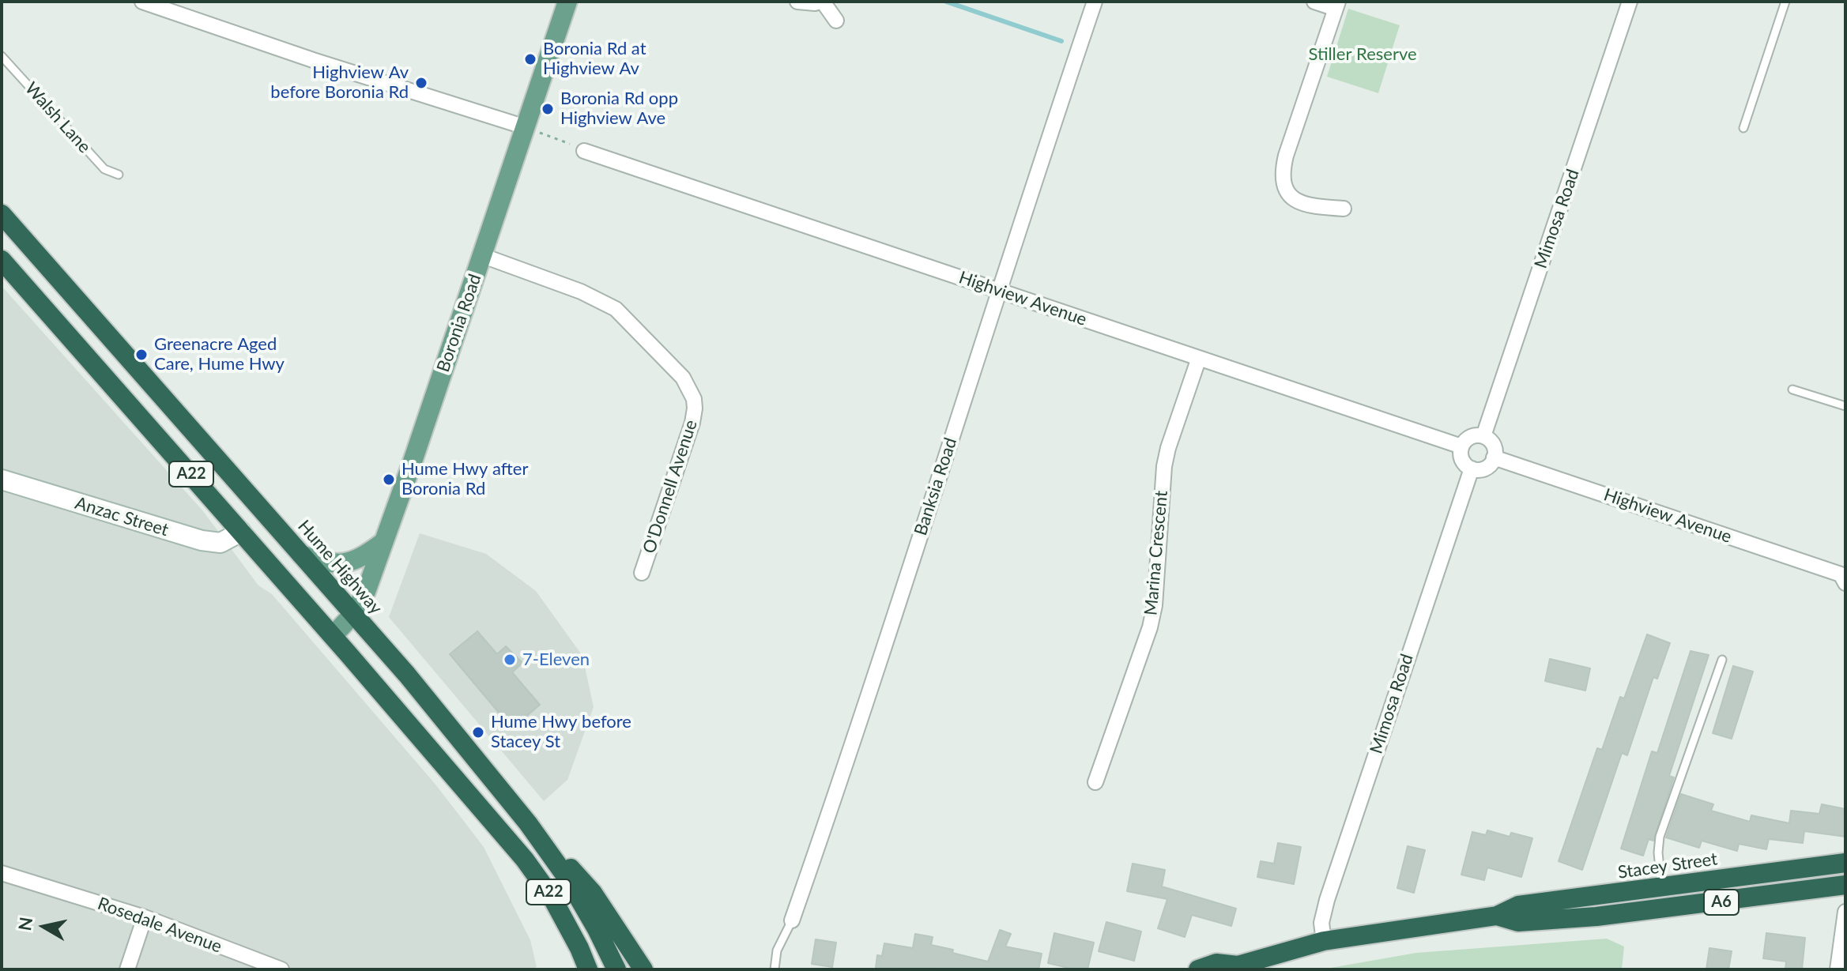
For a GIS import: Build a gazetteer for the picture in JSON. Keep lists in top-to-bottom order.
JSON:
{
  "streets": {
    "highway": [
      "A22",
      "Hume Highway",
      "Stacey Street",
      "A6"
    ],
    "main road": ["Boronia Road"],
    "street": [
      "Mimosa Road",
      "Highview Avenue",
      "O'Donnell Avenue",
      "Banksia Road",
      "Anzac Street",
      "Marina Crescent",
      "Rosedale Avenue"
    ],
    "lane": ["Walsh Lane"]
  },
  "crossings": [
    ["Mimosa Road", "Highview Avenue"],
    ["Mimosa Road", "Stacey Street"],
    ["Highview Avenue", "Banksia Road"],
    ["Highview Avenue", "Marina Crescent"],
    ["Boronia Road", "A22"],
    ["Boronia Road", "O'Donnell Avenue"],
    ["Boronia Road", "Hume Highway"],
    ["A22", "Anzac Street"]
  ],
  "parks": ["Stiller Reserve"],
  "places": [
    "Boronia Rd at Highview Av",
    "Highview Av before Boronia Rd",
    "Boronia Rd opp Highview Ave",
    "Greenacre Aged Care, Hume Hwy",
    "Hume Hwy after Boronia Rd",
    "7-Eleven",
    "Hume Hwy before Stacey St"
  ],
  "north": "left"
}
